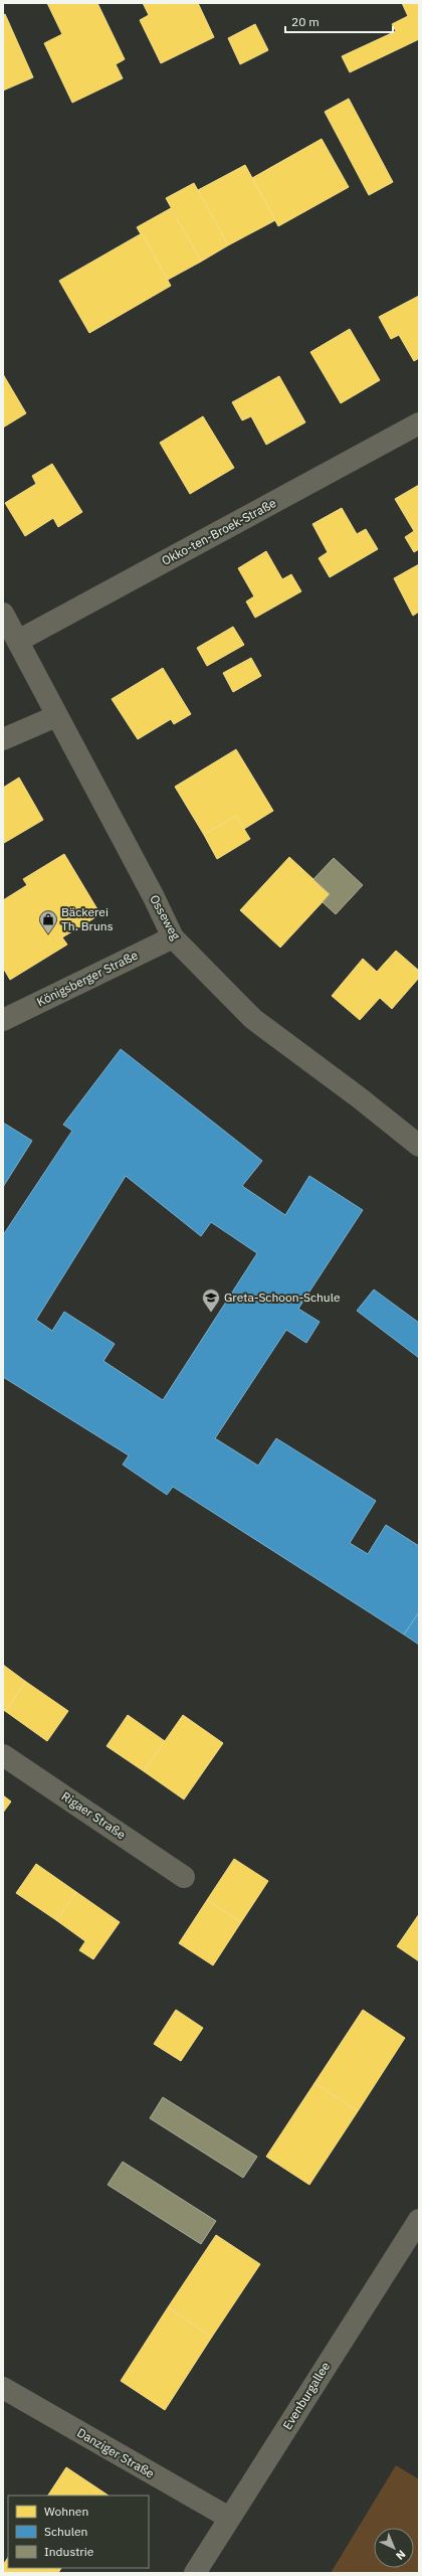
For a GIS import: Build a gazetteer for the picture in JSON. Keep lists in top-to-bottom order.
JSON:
{
  "streets": {
    "street": [
      "Okko-ten-Broek-Straße",
      "Osseweg",
      "Königsberger Straße",
      "Rigaer Straße",
      "Evenburgallee",
      "Danziger Straße"
    ]
  },
  "crossings": [
    ["Okko-ten-Broek-Straße", "Osseweg"],
    ["Osseweg", "Königsberger Straße"],
    ["Evenburgallee", "Danziger Straße"]
  ],
  "places": {
    "shop": ["Bäckerei Th. Bruns"],
    "school or university": ["Greta-Schoon-Schule"]
  },
  "legend": ["Wohnen", "Schulen", "Industrie"],
  "scale_bar": "20 m",
  "north": "bottom right"
}
